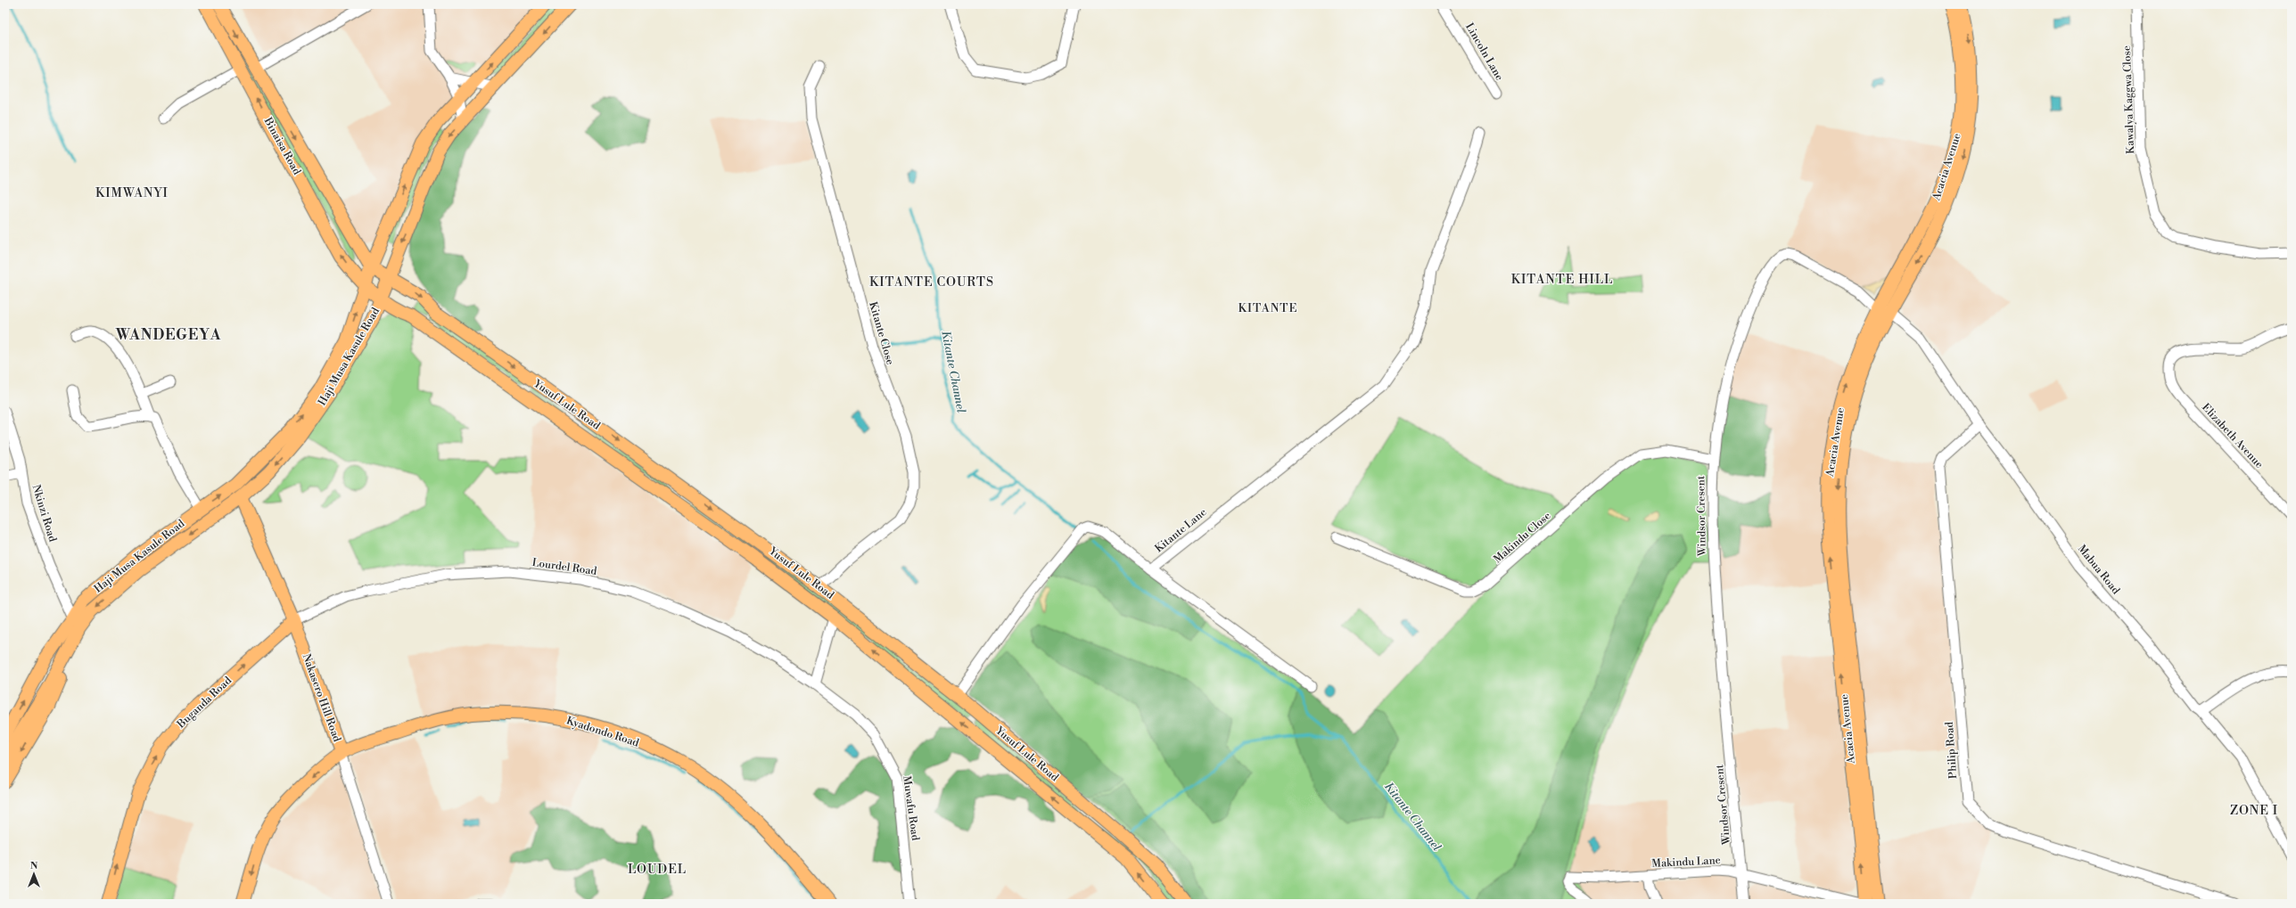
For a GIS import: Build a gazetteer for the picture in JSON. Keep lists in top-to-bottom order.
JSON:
{
  "streets": {
    "main road": [
      "Binaisa Road",
      "Acacia Avenue",
      "Haji Musa Kasule Road",
      "Yusuf Lule Road",
      "Nakasero Hill Road",
      "Buganda Road",
      "Kyadondo Road"
    ],
    "street": [
      "Lincoln Lane",
      "Kawalya Kaggwa Close",
      "Kitante Close",
      "Elizabeth Avenue",
      "Nkinzi Road",
      "Windsor Cresent",
      "Kitante Lane",
      "Makindu Close",
      "Lourdel Road",
      "Mabua Road",
      "Philip Road",
      "Muwafu Road",
      "Makindu Lane"
    ]
  },
  "crossings": [
    ["Binaisa Road", "Haji Musa Kasule Road"],
    ["Binaisa Road", "Yusuf Lule Road"],
    ["Acacia Avenue", "Windsor Cresent"],
    ["Acacia Avenue", "Mabua Road"],
    ["Kitante Close", "Yusuf Lule Road"],
    ["Haji Musa Kasule Road", "Yusuf Lule Road"],
    ["Haji Musa Kasule Road", "Nkinzi Road"],
    ["Haji Musa Kasule Road", "Nakasero Hill Road"],
    ["Windsor Cresent", "Makindu Close"],
    ["Windsor Cresent", "Makindu Lane"],
    ["Lourdel Road", "Nakasero Hill Road"],
    ["Lourdel Road", "Buganda Road"],
    ["Lourdel Road", "Muwafu Road"],
    ["Mabua Road", "Philip Road"],
    ["Nakasero Hill Road", "Buganda Road"],
    ["Nakasero Hill Road", "Kyadondo Road"]
  ],
  "one_way": ["Buganda Road"],
  "districts": [
    "KIMWANYI",
    "KITANTE HILL",
    "KITANTE COURTS",
    "KITANTE",
    "WANDEGEYA",
    "ZONE I",
    "LOUDEL"
  ],
  "water": ["Kitante Channel"],
  "north": "top"
}
